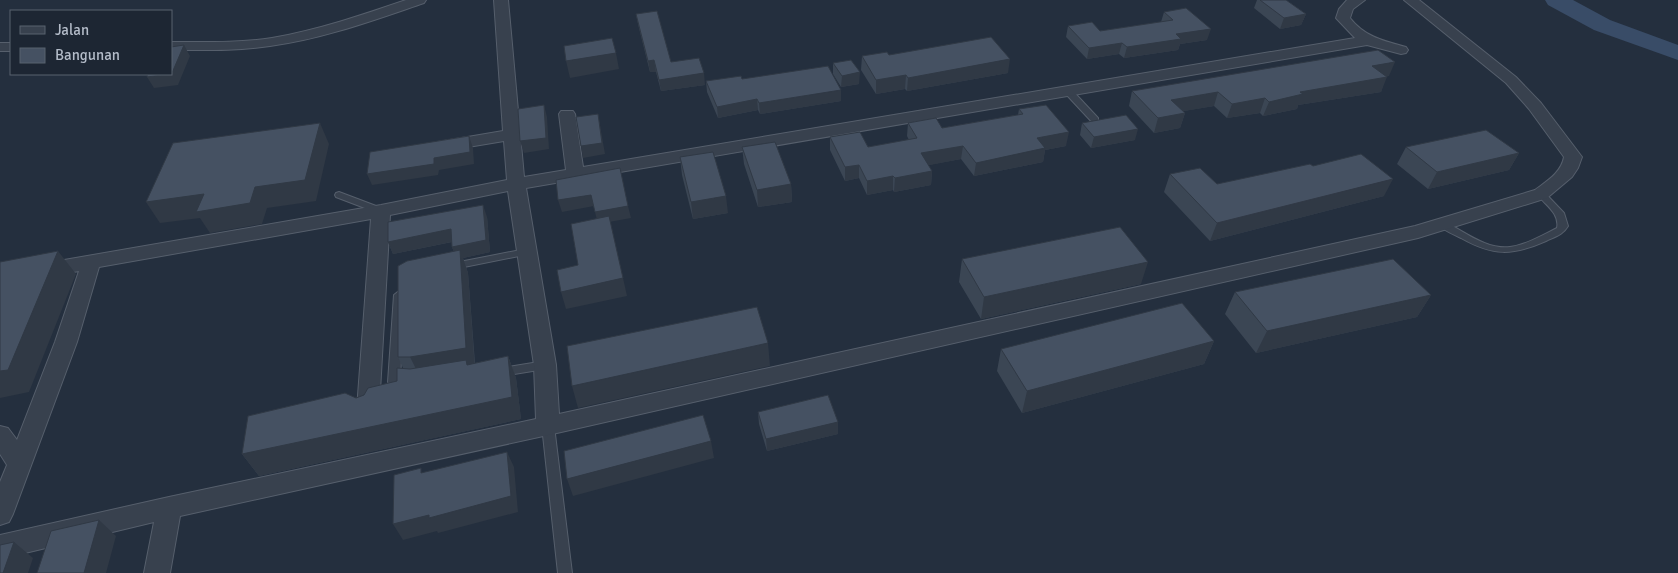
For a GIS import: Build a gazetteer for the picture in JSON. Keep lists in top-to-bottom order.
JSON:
{
  "legend": ["Jalan", "Bangunan"]
}
